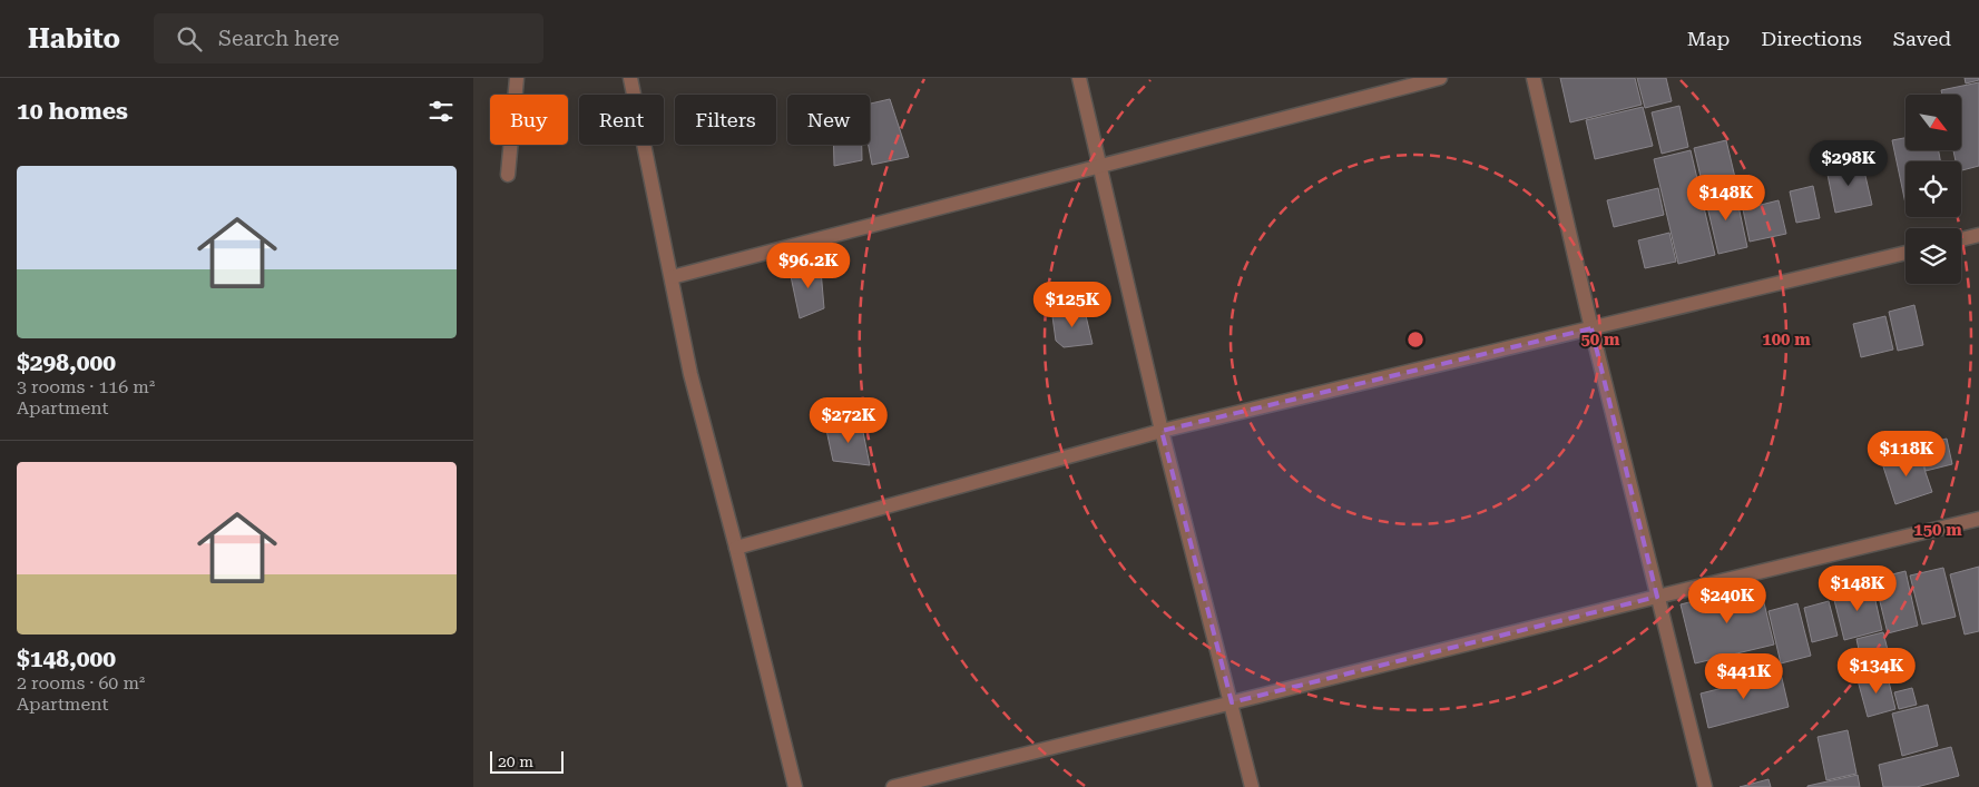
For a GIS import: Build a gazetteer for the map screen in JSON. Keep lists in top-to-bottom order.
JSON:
{
  "scale_bar": "20 m",
  "north": "bottom right",
  "page": {
    "header": "Habito",
    "search": "Search here",
    "nav": ["Map", "Directions", "Saved"],
    "heading": "10 homes",
    "chip": [
      "Buy",
      "Rent",
      "Filters",
      "New"
    ],
    "price": [
      "$298K",
      "$148K",
      "$96.2K",
      "$125K",
      "$272K",
      "$118K",
      "$148K",
      "$240K",
      "$134K",
      "$441K"
    ],
    "list": [
      {
        "name": "$298,000",
        "note": "3 rooms · 116 m² · Apartment"
      },
      {
        "name": "$148,000",
        "note": "2 rooms · 60 m² · Apartment"
      }
    ],
    "scale": "20 m"
  },
  "rings": ["50 m", "100 m", "150 m"]
}
